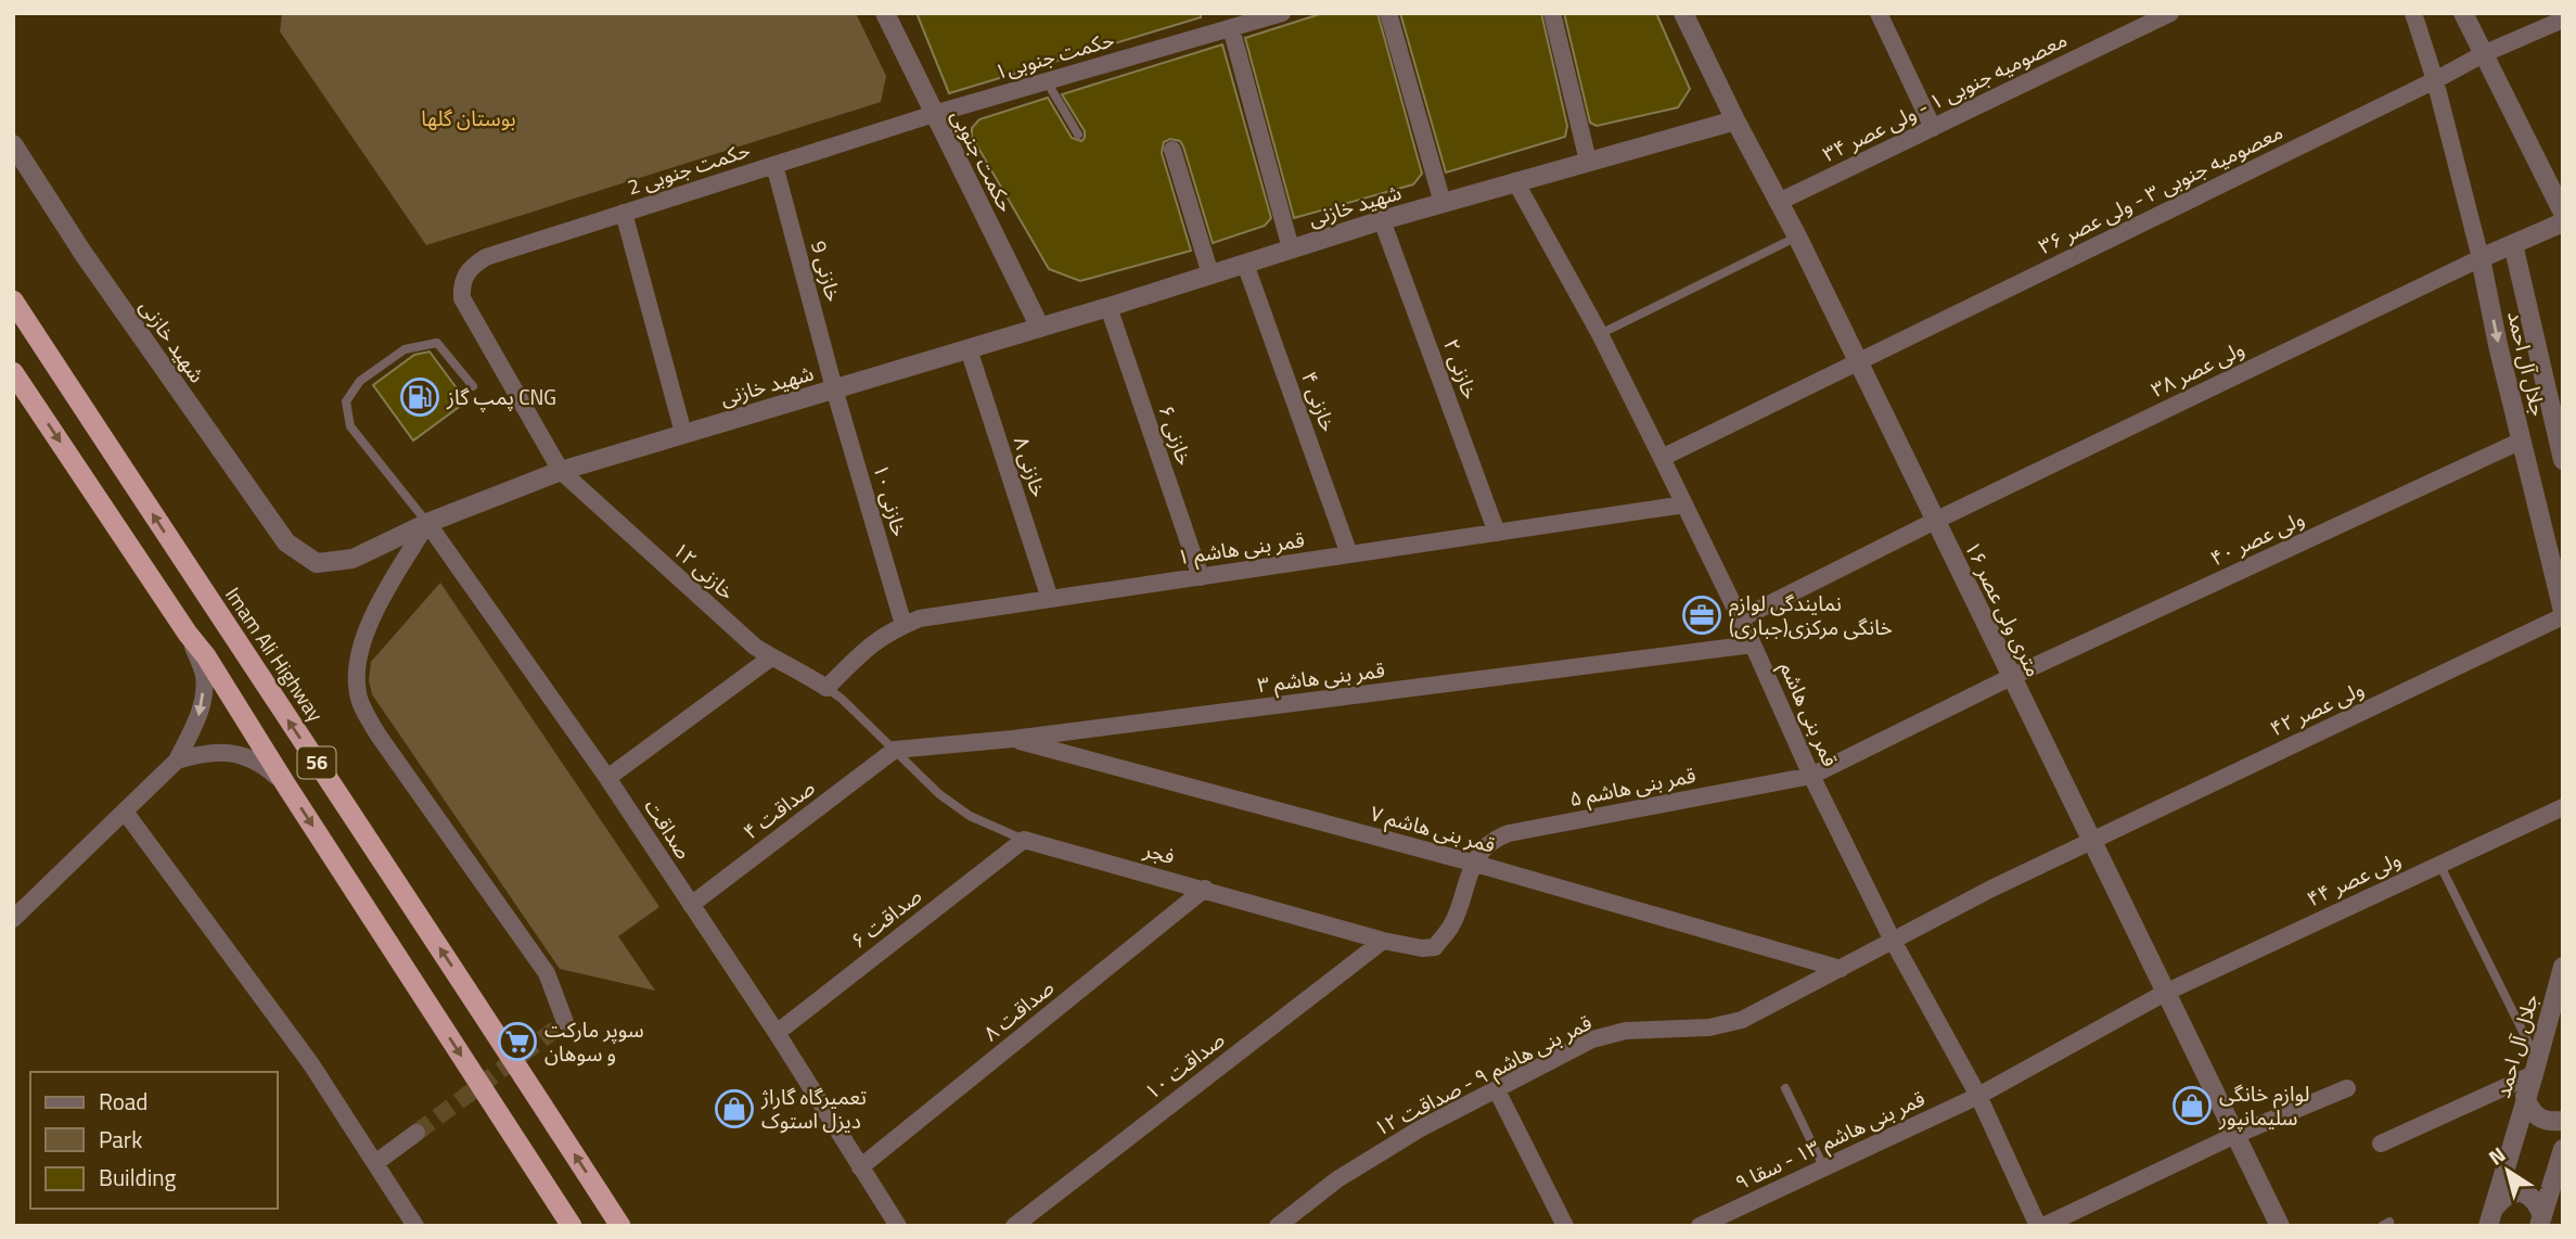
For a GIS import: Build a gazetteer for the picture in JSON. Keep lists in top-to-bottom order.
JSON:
{
  "streets": {
    "highway": ["Imam Ali Highway", "56"],
    "street": [
      "حکمت جنوبی۱",
      "معصومیه جنوبی ۱ - ولی عصر ۳۴",
      "حکمت جنوبی",
      "حکمت جنوبی 2",
      "معصومیه جنوبی ۳ - ولی عصر ۳۶",
      "شهید خازنی",
      "خازنی 9",
      "جلال آل احمد",
      "خازنی ۲",
      "ولی عصر ۳۸",
      "خازنی ۴",
      "خازنی ۶",
      "خازنی ۸",
      "خازنی ۱۰",
      "ولی عصر ۴۰",
      "قمر بنی هاشم ۱",
      "خازنی ۱۲",
      "۱۶ متری ولی عصر",
      "قمر بنی هاشم ۳",
      "ولی عصر ۴۲",
      "قمر بنی هاشم",
      "قمر بنی هاشم ۵",
      "صداقت ۴",
      "صداقت",
      "قمر بنی هاشم ۷",
      "فجر",
      "ولی عصر ۴۴",
      "صداقت ۶",
      "صداقت ۸",
      "صداقت ۱۰",
      "قمر بنی هاشم ۹ - صداقت ۱۲",
      "قمر بنی هاشم ۱۳ - سقا ۹"
    ]
  },
  "crossings": [
    ["حکمت جنوبی۱", "حکمت جنوبی"],
    ["حکمت جنوبی۱", "حکمت جنوبی 2"],
    ["معصومیه جنوبی ۱ - ولی عصر ۳۴", "۱۶ متری ولی عصر"],
    ["حکمت جنوبی", "حکمت جنوبی 2"],
    ["حکمت جنوبی", "شهید خازنی"],
    ["حکمت جنوبی 2", "خازنی 9"],
    ["حکمت جنوبی 2", "خازنی ۱۲"],
    ["معصومیه جنوبی ۳ - ولی عصر ۳۶", "۱۶ متری ولی عصر"],
    ["معصومیه جنوبی ۳ - ولی عصر ۳۶", "قمر بنی هاشم"],
    ["شهید خازنی", "خازنی 9"],
    ["شهید خازنی", "خازنی ۲"],
    ["شهید خازنی", "خازنی ۴"],
    ["شهید خازنی", "خازنی ۶"],
    ["شهید خازنی", "خازنی ۸"],
    ["شهید خازنی", "خازنی ۱۰"],
    ["شهید خازنی", "خازنی ۱۲"],
    ["شهید خازنی", "۱۶ متری ولی عصر"],
    ["شهید خازنی", "قمر بنی هاشم"],
    ["شهید خازنی", "صداقت"],
    ["خازنی 9", "خازنی ۱۰"],
    ["جلال آل احمد", "ولی عصر ۳۸"],
    ["جلال آل احمد", "ولی عصر ۴۰"],
    ["جلال آل احمد", "ولی عصر ۴۲"],
    ["خازنی ۲", "قمر بنی هاشم ۱"],
    ["ولی عصر ۳۸", "۱۶ متری ولی عصر"],
    ["ولی عصر ۳۸", "قمر بنی هاشم"],
    ["خازنی ۴", "قمر بنی هاشم ۱"],
    ["خازنی ۶", "قمر بنی هاشم ۱"],
    ["خازنی ۸", "قمر بنی هاشم ۱"],
    ["خازنی ۱۰", "قمر بنی هاشم ۱"],
    ["ولی عصر ۴۰", "۱۶ متری ولی عصر"],
    ["ولی عصر ۴۰", "قمر بنی هاشم"],
    ["ولی عصر ۴۰", "قمر بنی هاشم ۵"],
    ["قمر بنی هاشم ۱", "خازنی ۱۲"],
    ["قمر بنی هاشم ۱", "قمر بنی هاشم"],
    ["قمر بنی هاشم ۱", "فجر"],
    ["خازنی ۱۲", "فجر"],
    ["۱۶ متری ولی عصر", "ولی عصر ۴۲"],
    ["۱۶ متری ولی عصر", "ولی عصر ۴۴"],
    ["قمر بنی هاشم ۳", "قمر بنی هاشم"],
    ["قمر بنی هاشم ۳", "صداقت ۴"],
    ["قمر بنی هاشم ۳", "قمر بنی هاشم ۷"],
    ["قمر بنی هاشم ۳", "فجر"],
    ["ولی عصر ۴۲", "قمر بنی هاشم"],
    ["ولی عصر ۴۲", "قمر بنی هاشم ۹ - صداقت ۱۲"],
    ["قمر بنی هاشم", "قمر بنی هاشم ۵"],
    ["قمر بنی هاشم", "ولی عصر ۴۴"],
    ["قمر بنی هاشم", "قمر بنی هاشم ۹ - صداقت ۱۲"],
    ["قمر بنی هاشم", "قمر بنی هاشم ۱۳ - سقا ۹"],
    ["قمر بنی هاشم ۵", "قمر بنی هاشم ۷"],
    ["قمر بنی هاشم ۵", "فجر"],
    ["صداقت ۴", "صداقت"],
    ["صداقت ۴", "فجر"],
    ["صداقت", "صداقت ۶"],
    ["صداقت", "صداقت ۸"],
    ["قمر بنی هاشم ۷", "فجر"],
    ["قمر بنی هاشم ۷", "قمر بنی هاشم ۹ - صداقت ۱۲"],
    ["فجر", "صداقت ۶"],
    ["فجر", "صداقت ۸"],
    ["فجر", "صداقت ۱۰"],
    ["ولی عصر ۴۴", "قمر بنی هاشم ۱۳ - سقا ۹"]
  ],
  "parks": ["بوستان گلها"],
  "places": {
    "fuel station": ["پمپ گاز CNG"],
    "office": ["نمایندگی لوازم خانگی مرکزی(جباری)"],
    "supermarket": ["سوپر مارکت و سوهان"],
    "shop": ["لوازم خانگی سلیمانپور", "تعمیرگاه گاراژ دیزل استوک"]
  },
  "legend": ["Road", "Park", "Building"],
  "north": "top left"
}
